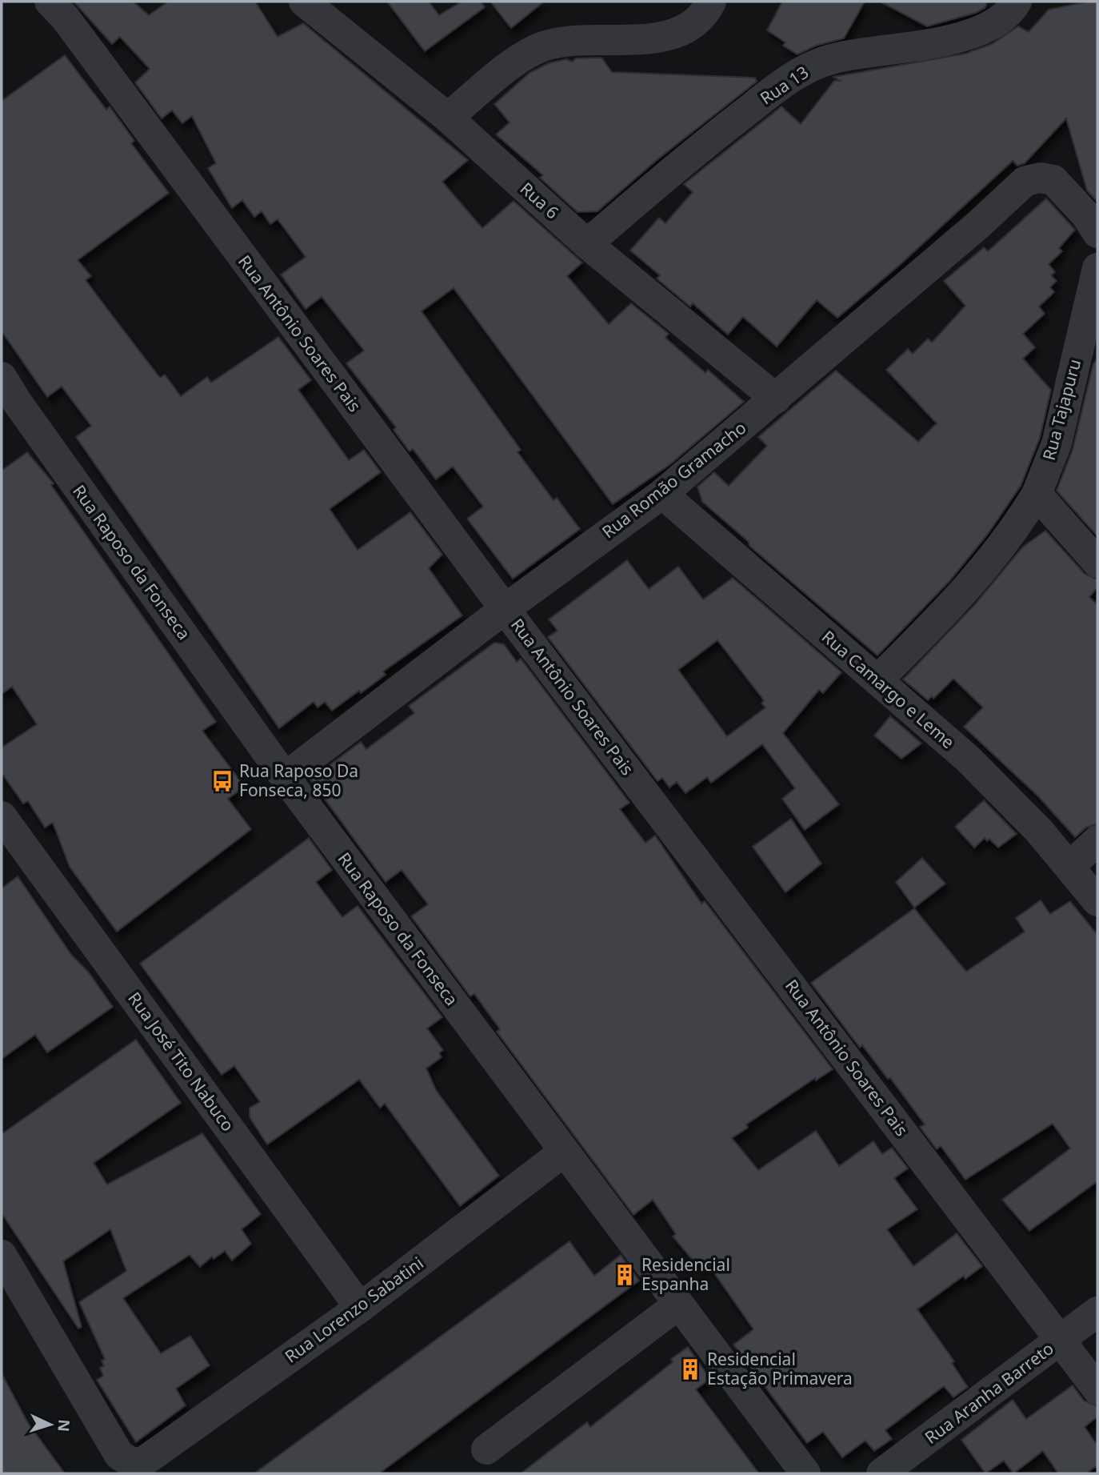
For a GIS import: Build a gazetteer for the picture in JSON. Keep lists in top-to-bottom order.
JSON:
{
  "streets": {
    "street": [
      "Rua 13",
      "Rua 6",
      "Rua Antônio Soares Pais",
      "Rua Tajapuru",
      "Rua Romão Gramacho",
      "Rua Raposo da Fonseca",
      "Rua Camargo e Leme",
      "Rua José Tito Nabuco",
      "Rua Lorenzo Sabatini",
      "Rua Aranha Barreto"
    ]
  },
  "crossings": [
    ["Rua 13", "Rua 6"],
    ["Rua 6", "Rua Romão Gramacho"],
    ["Rua Antônio Soares Pais", "Rua Romão Gramacho"],
    ["Rua Antônio Soares Pais", "Rua Aranha Barreto"],
    ["Rua Tajapuru", "Rua Camargo e Leme"],
    ["Rua Romão Gramacho", "Rua Raposo da Fonseca"],
    ["Rua Romão Gramacho", "Rua Camargo e Leme"],
    ["Rua Raposo da Fonseca", "Rua Lorenzo Sabatini"],
    ["Rua José Tito Nabuco", "Rua Lorenzo Sabatini"]
  ],
  "places": {
    "bus stop": ["Rua Raposo Da Fonseca, 850"],
    "building": ["Residencial Espanha", "Residencial Estação Primavera"]
  },
  "north": "right"
}
